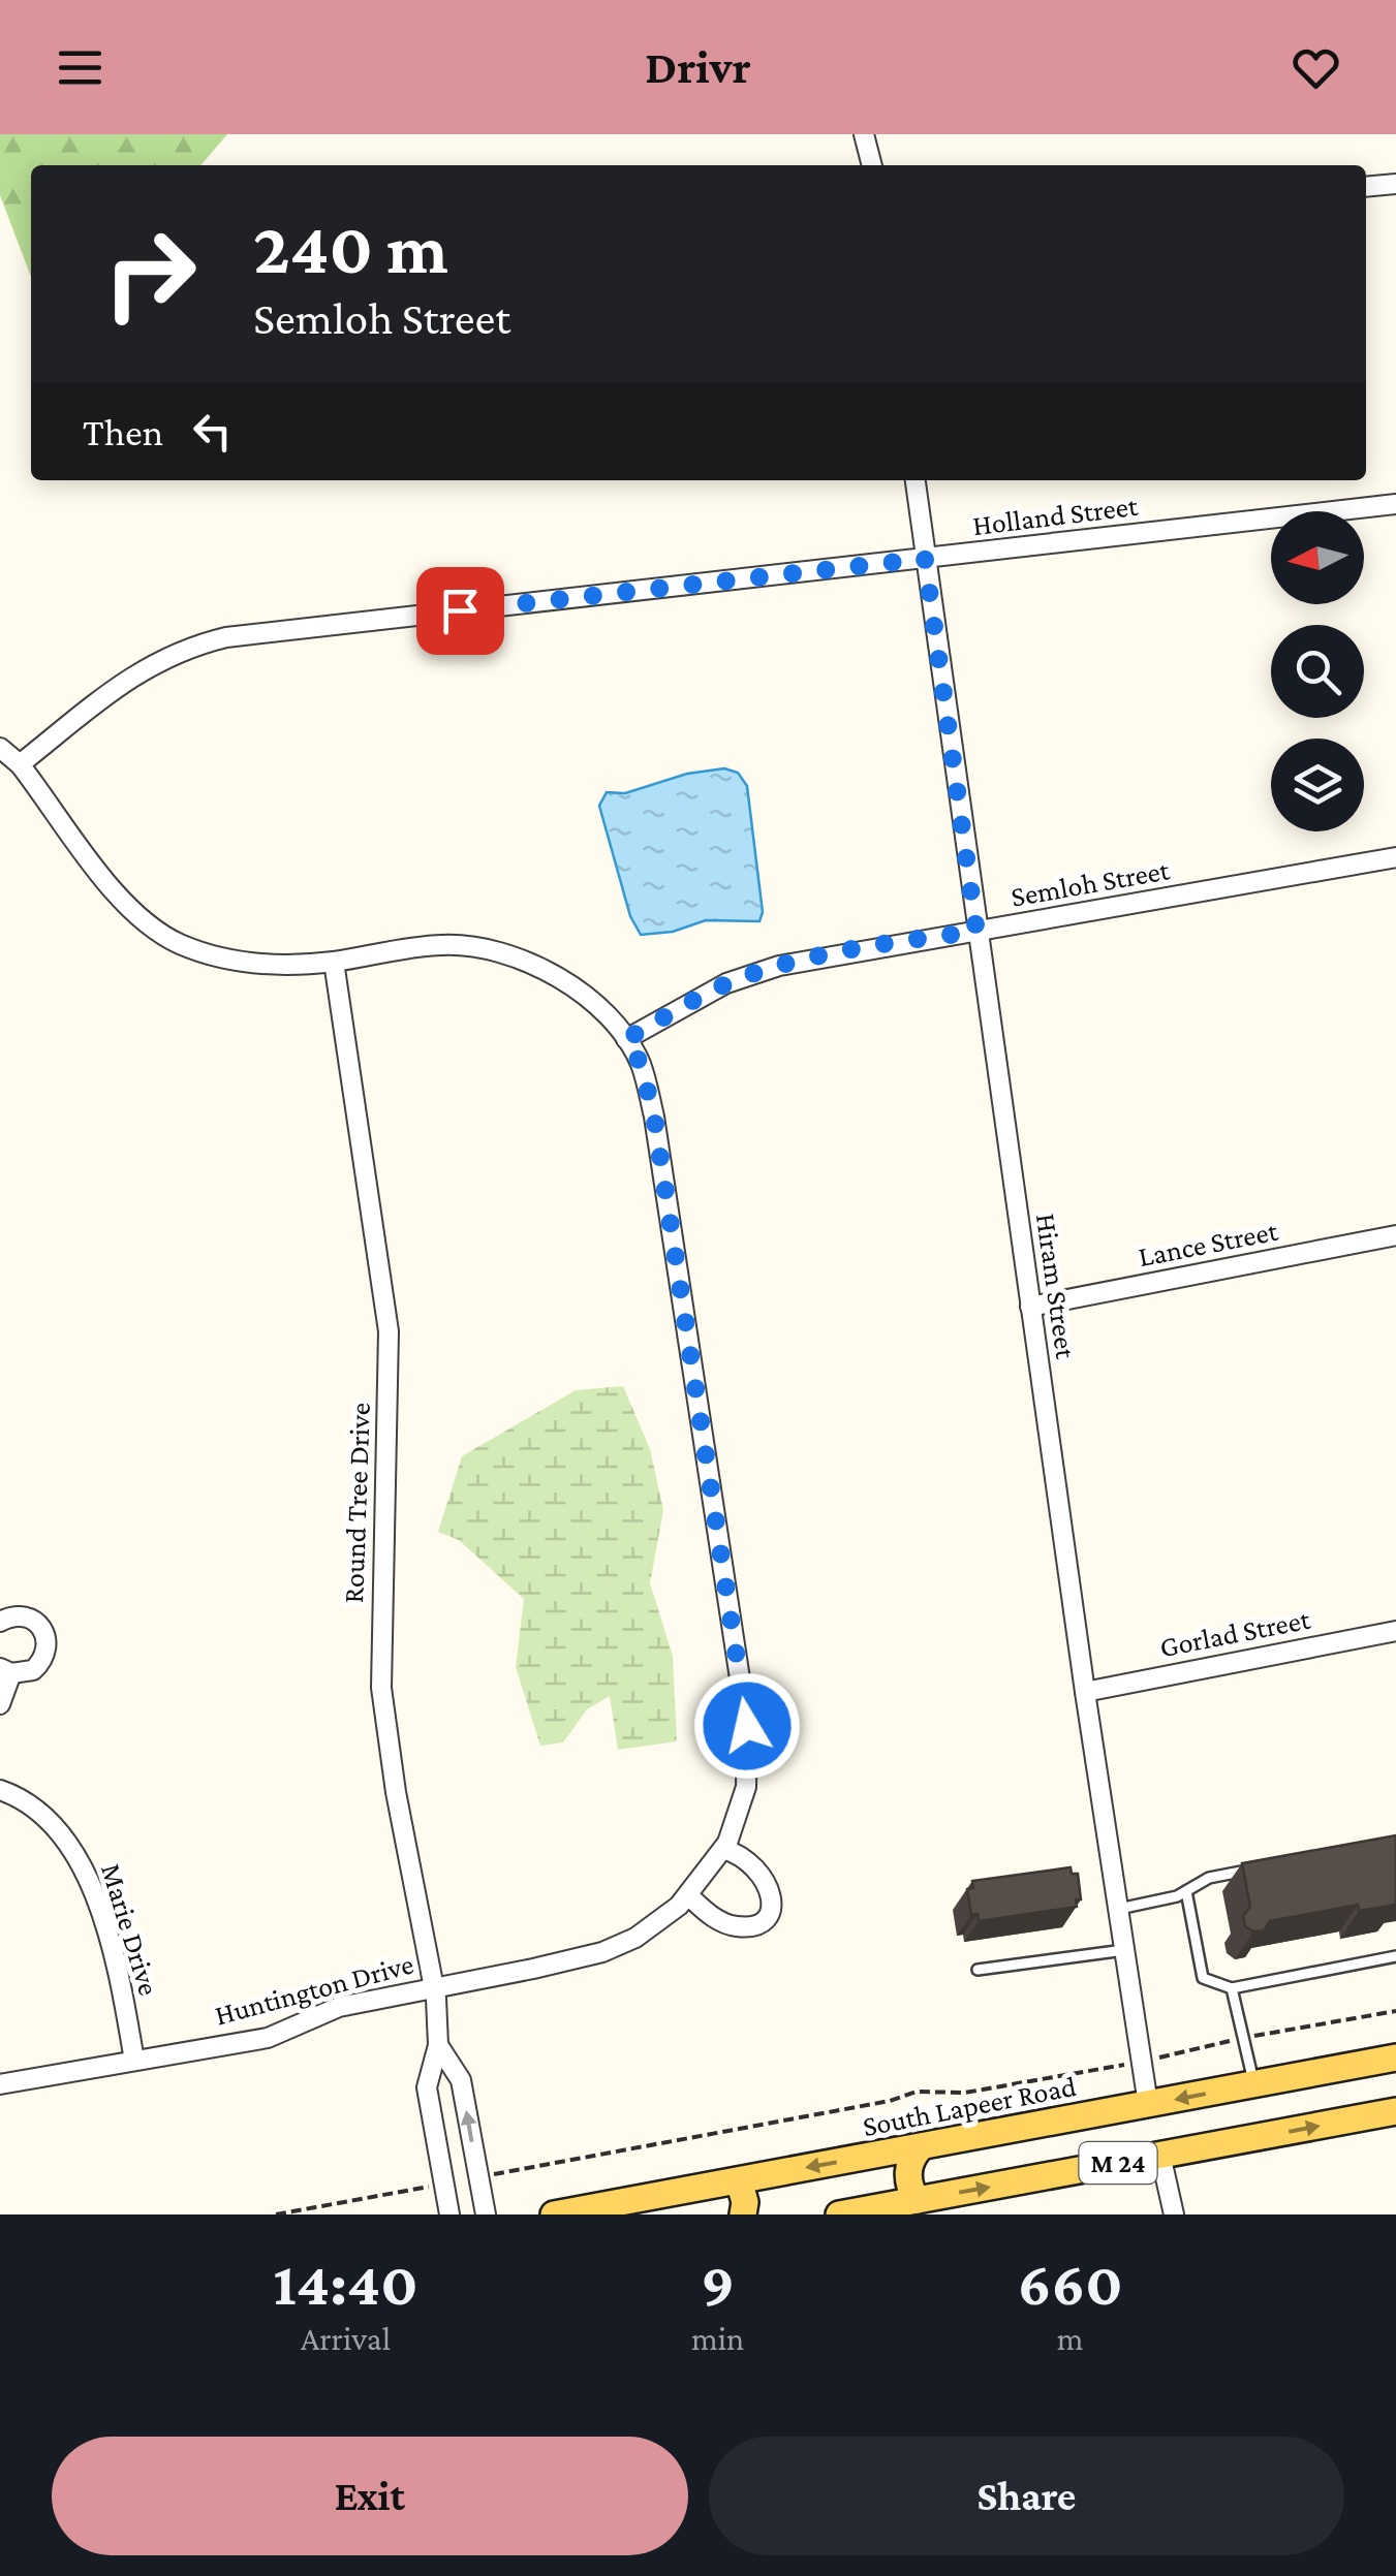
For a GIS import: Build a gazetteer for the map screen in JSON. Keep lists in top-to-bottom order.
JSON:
{
  "streets": {
    "main road": ["South Lapeer Road", "M 24"],
    "street": [
      "Holland Street",
      "Semloh Street",
      "Lance Street",
      "Hiram Street",
      "Round Tree Drive",
      "Gorlad Street",
      "Marie Drive",
      "Huntington Drive"
    ]
  },
  "crossings": [
    ["Holland Street", "Hiram Street"],
    ["Holland Street", "Huntington Drive"],
    ["Semloh Street", "Hiram Street"],
    ["Semloh Street", "Huntington Drive"],
    ["Lance Street", "Hiram Street"],
    ["Hiram Street", "Gorlad Street"],
    ["Hiram Street", "South Lapeer Road"],
    ["Round Tree Drive", "Huntington Drive"],
    ["Marie Drive", "Huntington Drive"]
  ],
  "north": "left",
  "page": {
    "header": "Drivr",
    "turn": ["240 m", "Semloh Street"],
    "then": "Then",
    "eta": [
      "14:40",
      "Arrival",
      "9",
      "min",
      "660",
      "m"
    ],
    "buttons": ["Exit", "Share"]
  }
}
